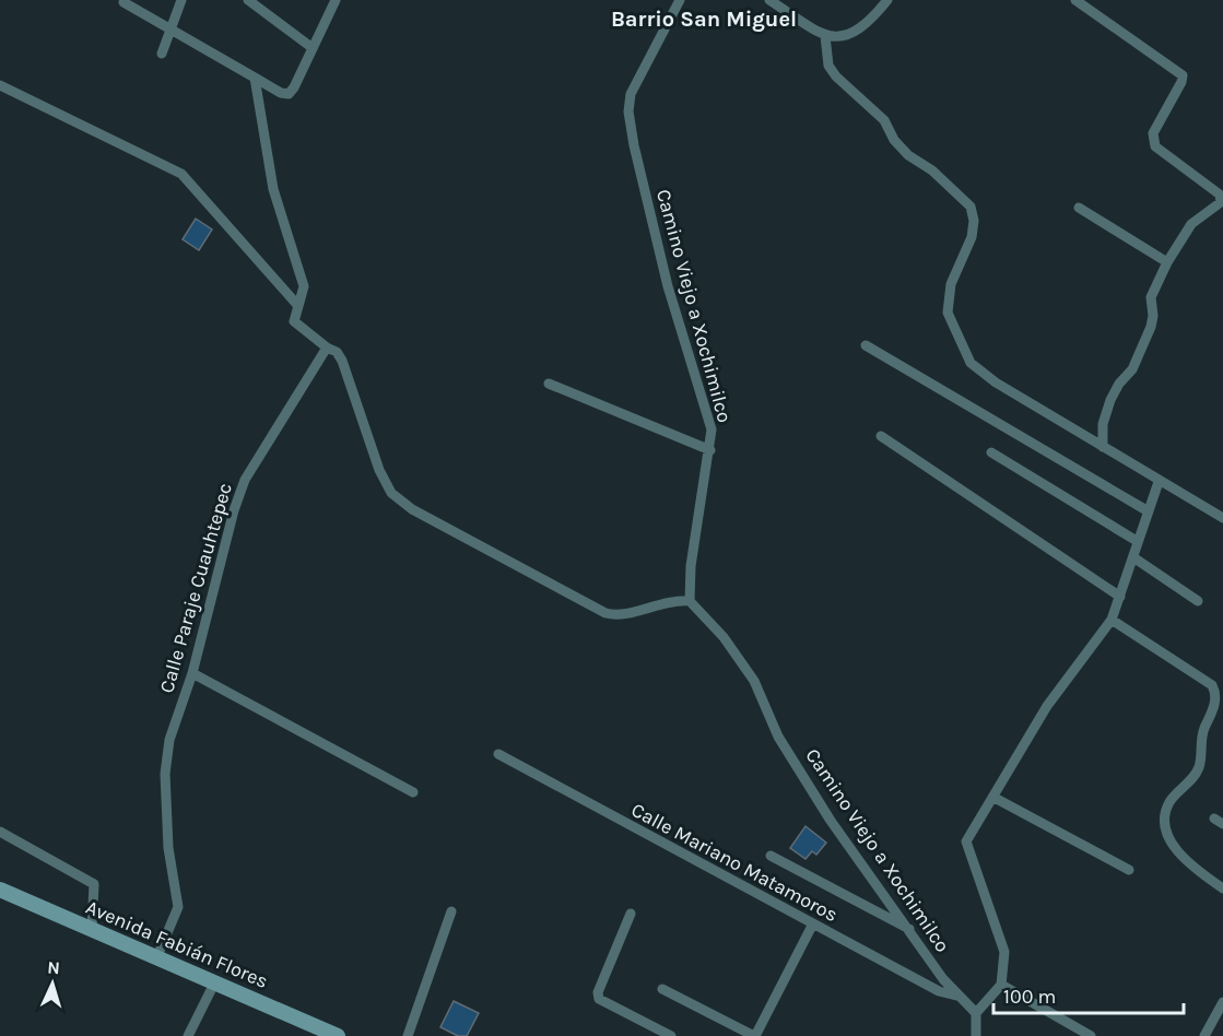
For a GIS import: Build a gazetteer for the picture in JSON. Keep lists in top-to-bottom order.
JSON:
{
  "streets": {
    "main road": ["Avenida Fabián Flores"],
    "street": ["Camino Viejo a Xochimilco", "Calle Paraje Cuauhtepec", "Calle Mariano Matamoros"]
  },
  "crossings": [
    ["Camino Viejo a Xochimilco", "Calle Mariano Matamoros"],
    ["Calle Paraje Cuauhtepec", "Avenida Fabián Flores"]
  ],
  "districts": ["Barrio San Miguel"],
  "scale_bar": "100 m",
  "north": "top"
}
